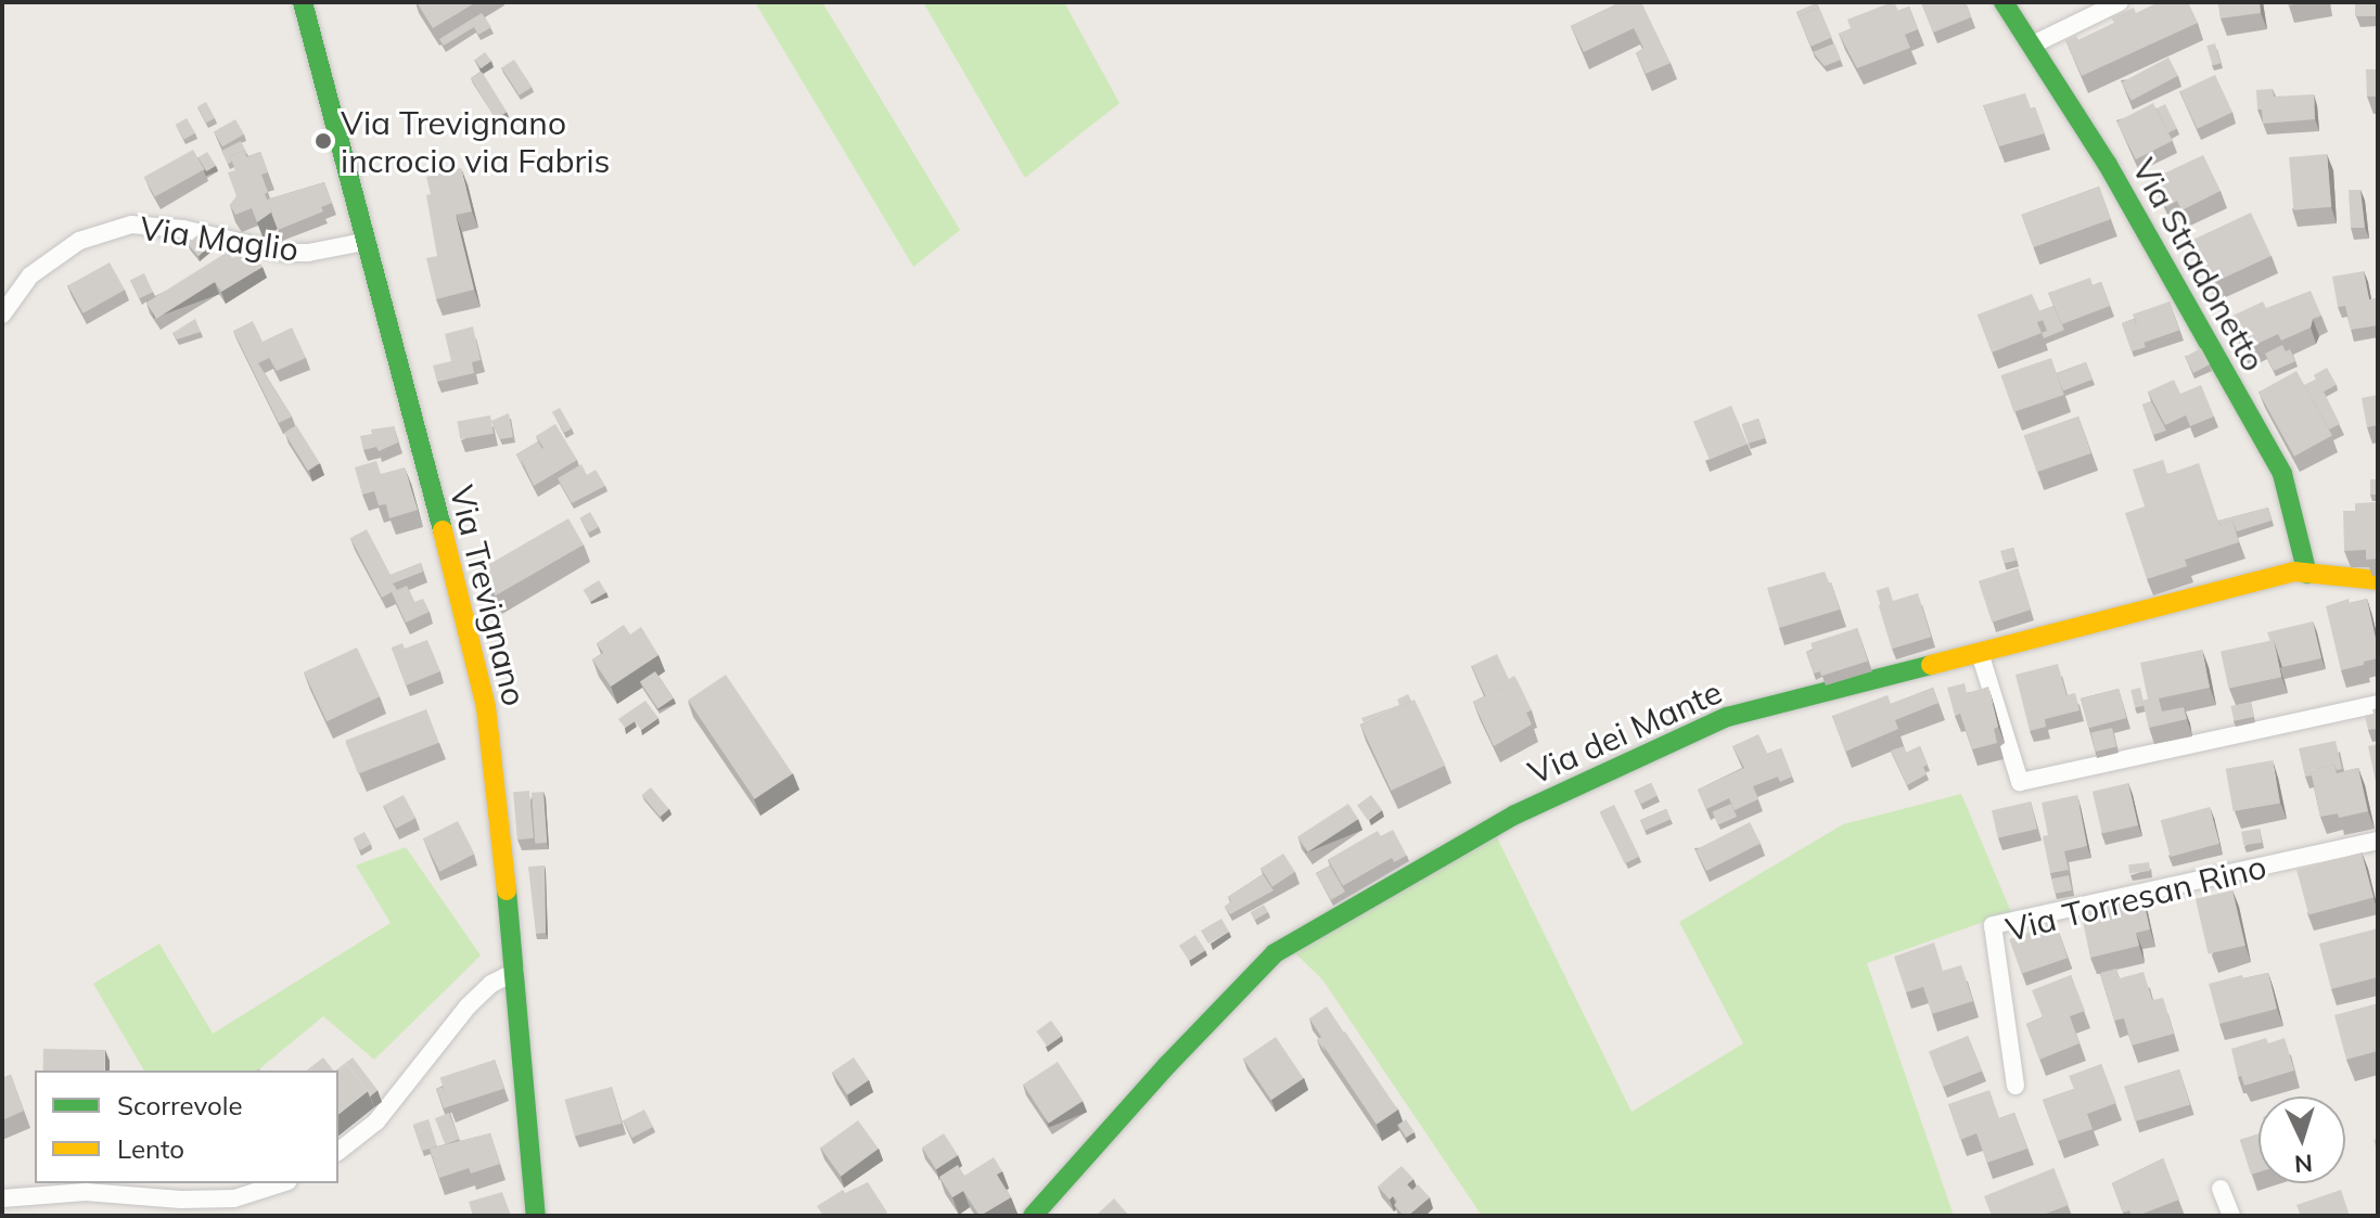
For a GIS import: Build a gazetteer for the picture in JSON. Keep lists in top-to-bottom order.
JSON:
{
  "streets": {
    "street": [
      "Via Maglio",
      "Via Stradonetto",
      "Via Trevignano",
      "Via dei Mante",
      "Via Torresan Rino"
    ]
  },
  "crossings": [
    ["Via Maglio", "Via Trevignano"],
    ["Via Stradonetto", "Via dei Mante"]
  ],
  "places": ["Via Trevignano incrocio via Fabris"],
  "legend": ["Scorrevole", "Lento"],
  "north": "bottom"
}
